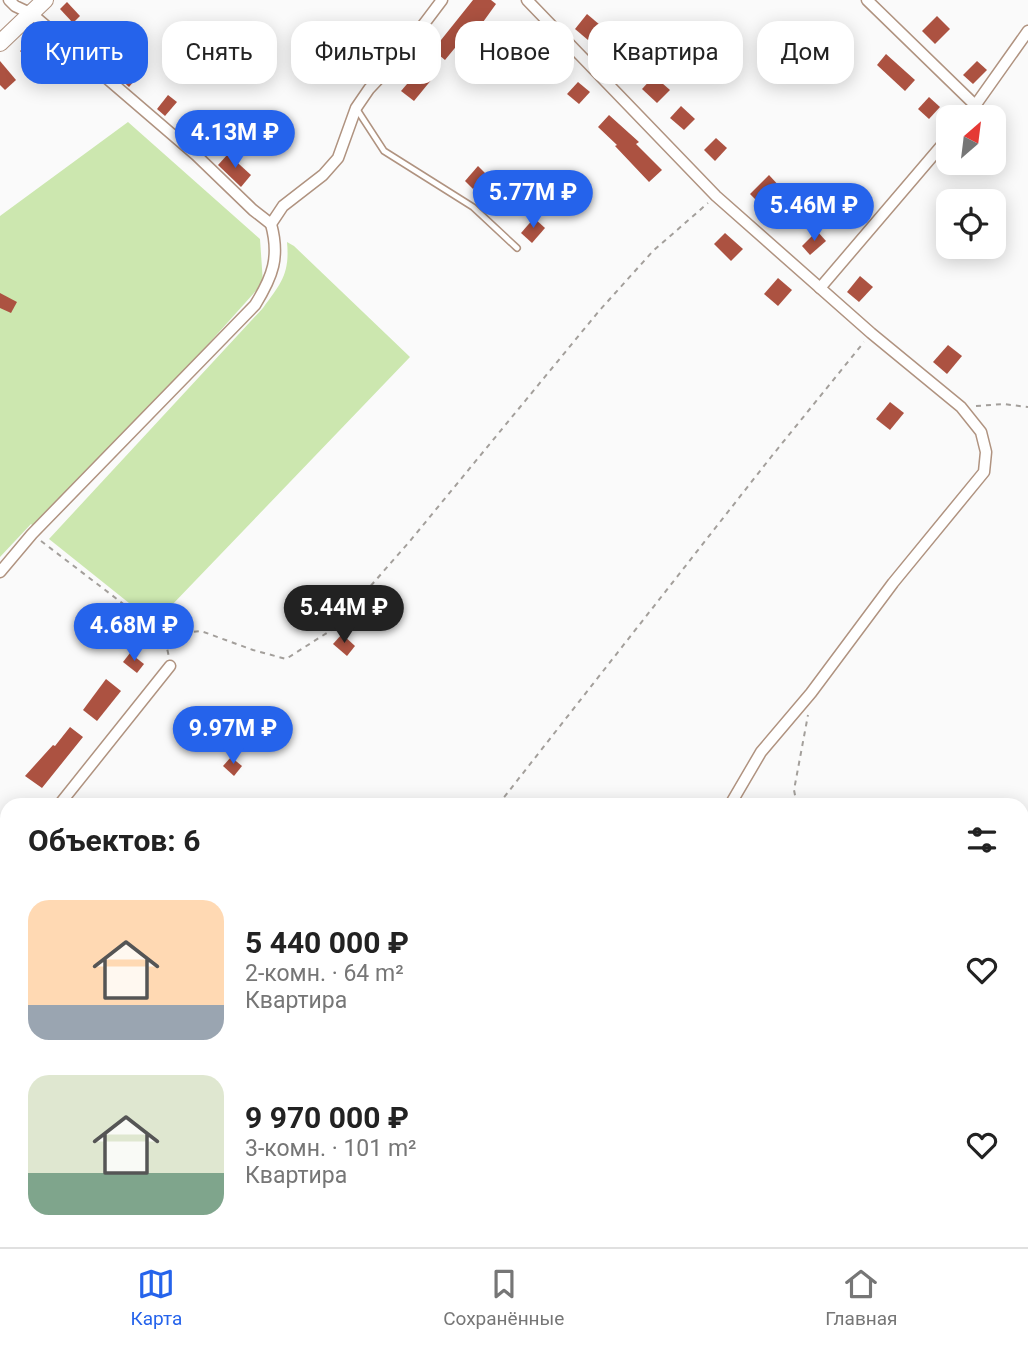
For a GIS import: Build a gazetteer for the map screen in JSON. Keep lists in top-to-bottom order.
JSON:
{
  "north": "top right",
  "page": {
    "chip": [
      "Купить",
      "Снять",
      "Фильтры",
      "Новое",
      "Квартира",
      "Дом"
    ],
    "price": [
      "4.13M ₽",
      "5.77M ₽",
      "5.46M ₽",
      "5.44M ₽",
      "4.68M ₽",
      "9.97M ₽"
    ],
    "heading": "Объектов: 6",
    "list": [
      {
        "name": "5 440 000 ₽",
        "note": "2-комн. · 64 m² · Квартира"
      },
      {
        "name": "9 970 000 ₽",
        "note": "3-комн. · 101 m² · Квартира"
      }
    ],
    "tabs": ["Карта", "Сохранённые", "Главная"]
  }
}
